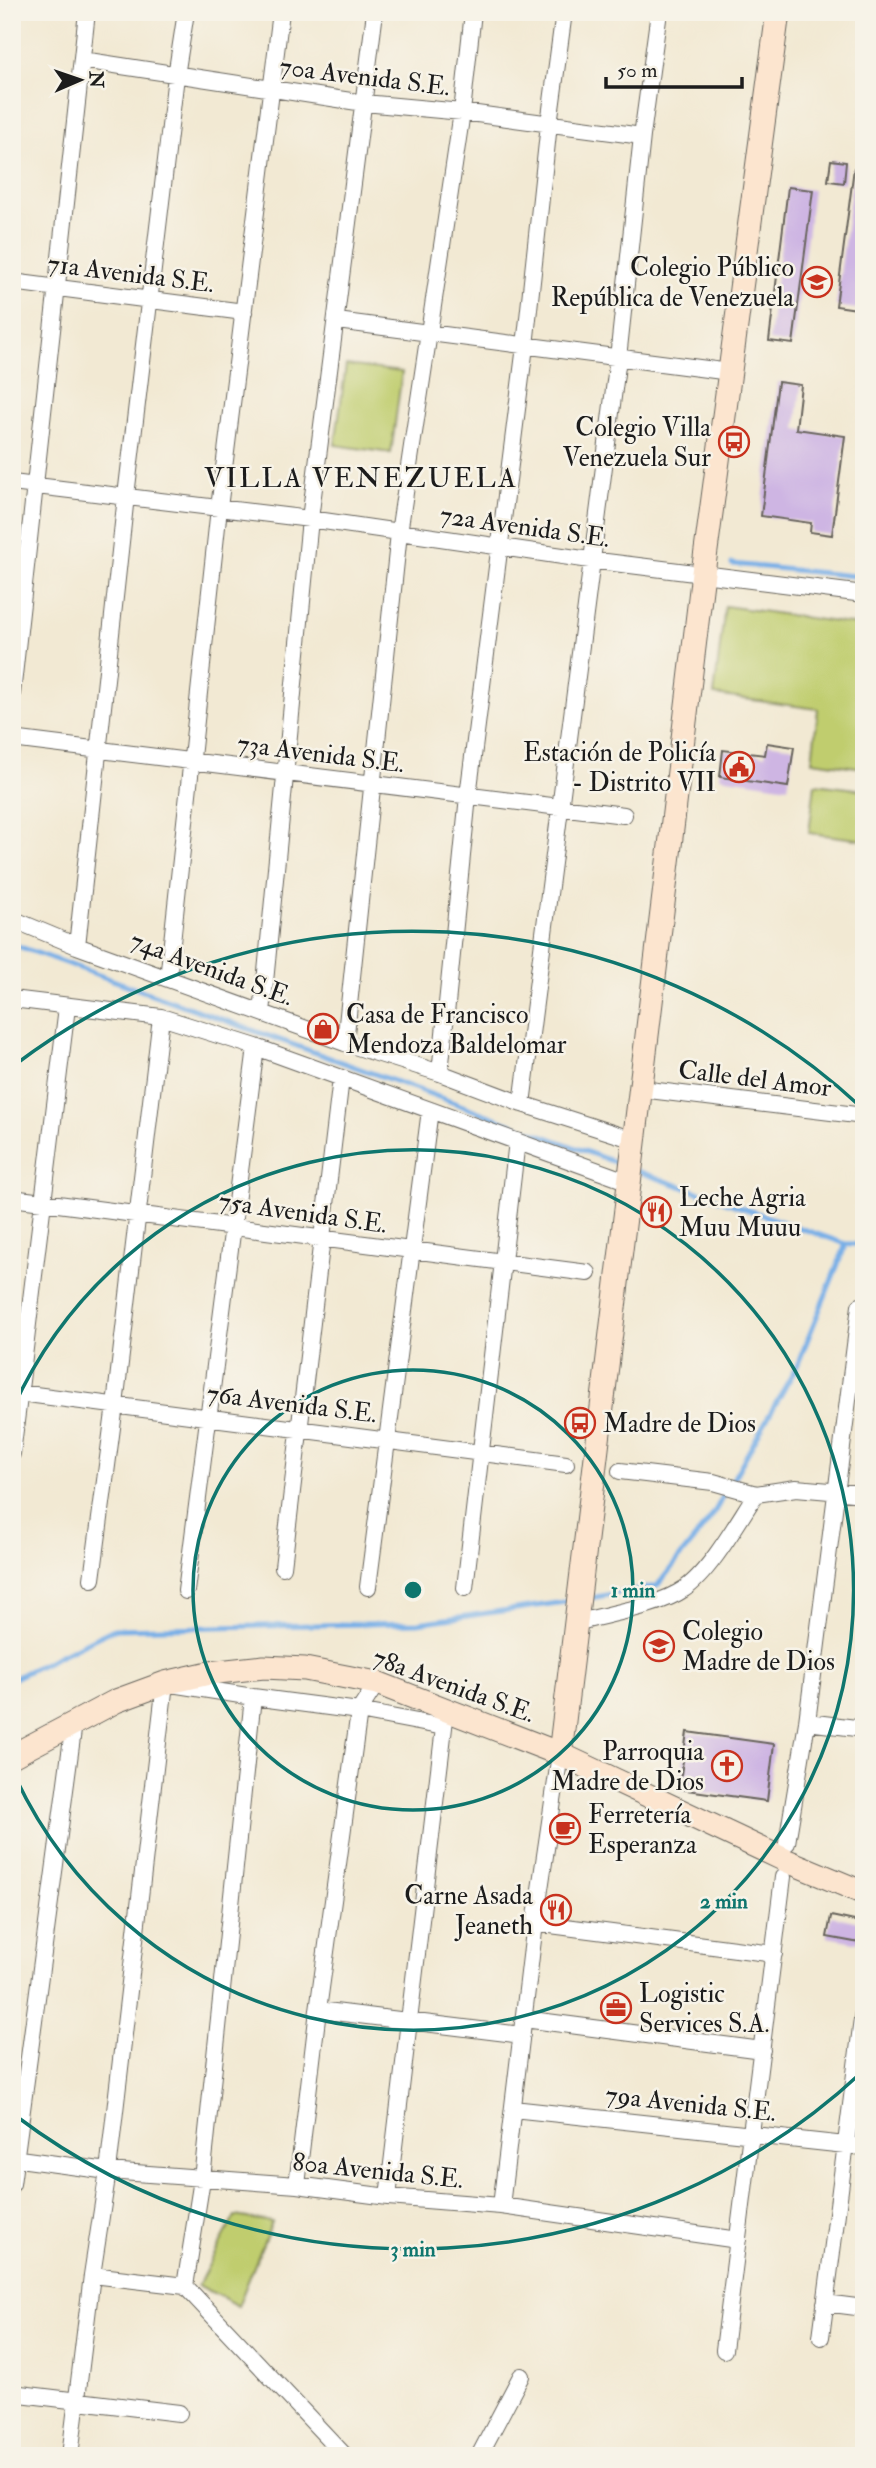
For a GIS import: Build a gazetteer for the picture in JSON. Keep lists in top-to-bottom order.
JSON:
{
  "streets": {
    "street": [
      "70a Avenida S.E.",
      "71a Avenida S.E.",
      "72a Avenida S.E.",
      "73a Avenida S.E.",
      "74a Avenida S.E.",
      "Calle del Amor",
      "75a Avenida S.E.",
      "76a Avenida S.E.",
      "78a Avenida S.E.",
      "79a Avenida S.E.",
      "80a Avenida S.E."
    ]
  },
  "districts": ["VILLA VENEZUELA"],
  "places": {
    "school or university": ["Colegio Público República de Venezuela", "Colegio Madre de Dios"],
    "bus stop": ["Colegio Villa Venezuela Sur", "Madre de Dios"],
    "public building": ["Estación de Policía - Distrito VII"],
    "shop": ["Casa de Francisco Mendoza Baldelomar"],
    "restaurant": ["Leche Agria Muu Muuu", "Carne Asada Jeaneth"],
    "church": ["Parroquia Madre de Dios"],
    "cafe": ["Ferretería Esperanza"],
    "office": ["Logistic Services S.A."]
  },
  "scale_bar": "50 m",
  "north": "right",
  "rings": ["1 min", "2 min", "3 min"]
}
